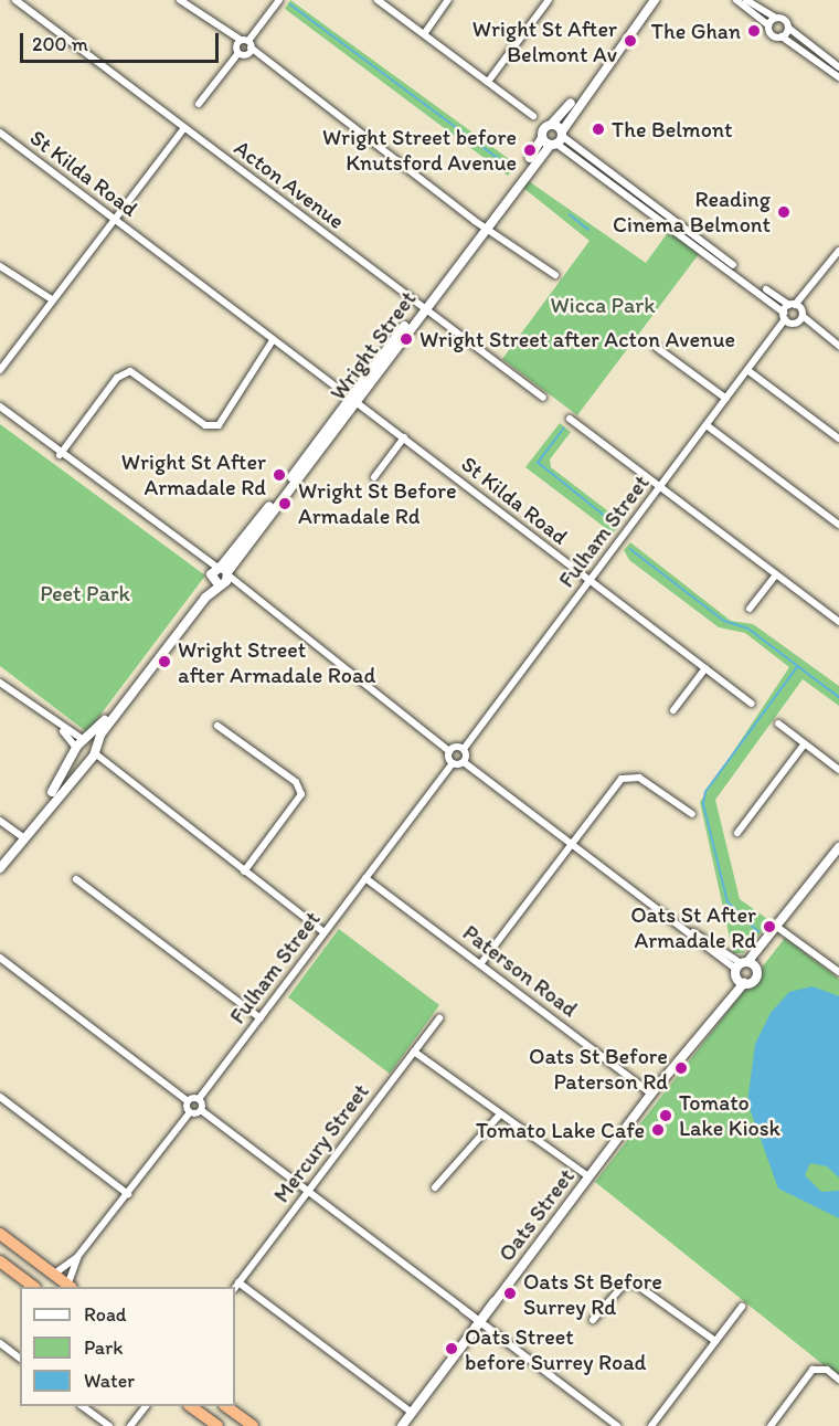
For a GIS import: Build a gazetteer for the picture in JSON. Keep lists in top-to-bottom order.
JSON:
{
  "streets": {
    "street": [
      "St Kilda Road",
      "Acton Avenue",
      "Wright Street",
      "Fulham Street",
      "Paterson Road",
      "Mercury Street",
      "Oats Street"
    ]
  },
  "crossings": [
    ["St Kilda Road", "Wright Street"],
    ["St Kilda Road", "Fulham Street"],
    ["Acton Avenue", "Wright Street"],
    ["Fulham Street", "Paterson Road"],
    ["Paterson Road", "Oats Street"]
  ],
  "parks": ["Wicca Park", "Peet Park"],
  "places": [
    "The Ghan",
    "Wright St After Belmont Av",
    "The Belmont",
    "Wright Street before Knutsford Avenue",
    "Reading Cinema Belmont",
    "Wright Street after Acton Avenue",
    "Wright St After Armadale Rd",
    "Wright St Before Armadale Rd",
    "Wright Street after Armadale Road",
    "Oats St After Armadale Rd",
    "Oats St Before Paterson Rd",
    "Tomato Lake Kiosk",
    "Tomato Lake Cafe",
    "Oats St Before Surrey Rd",
    "Oats Street before Surrey Road"
  ],
  "legend": ["Road", "Park", "Water"],
  "scale_bar": "200 m"
}
